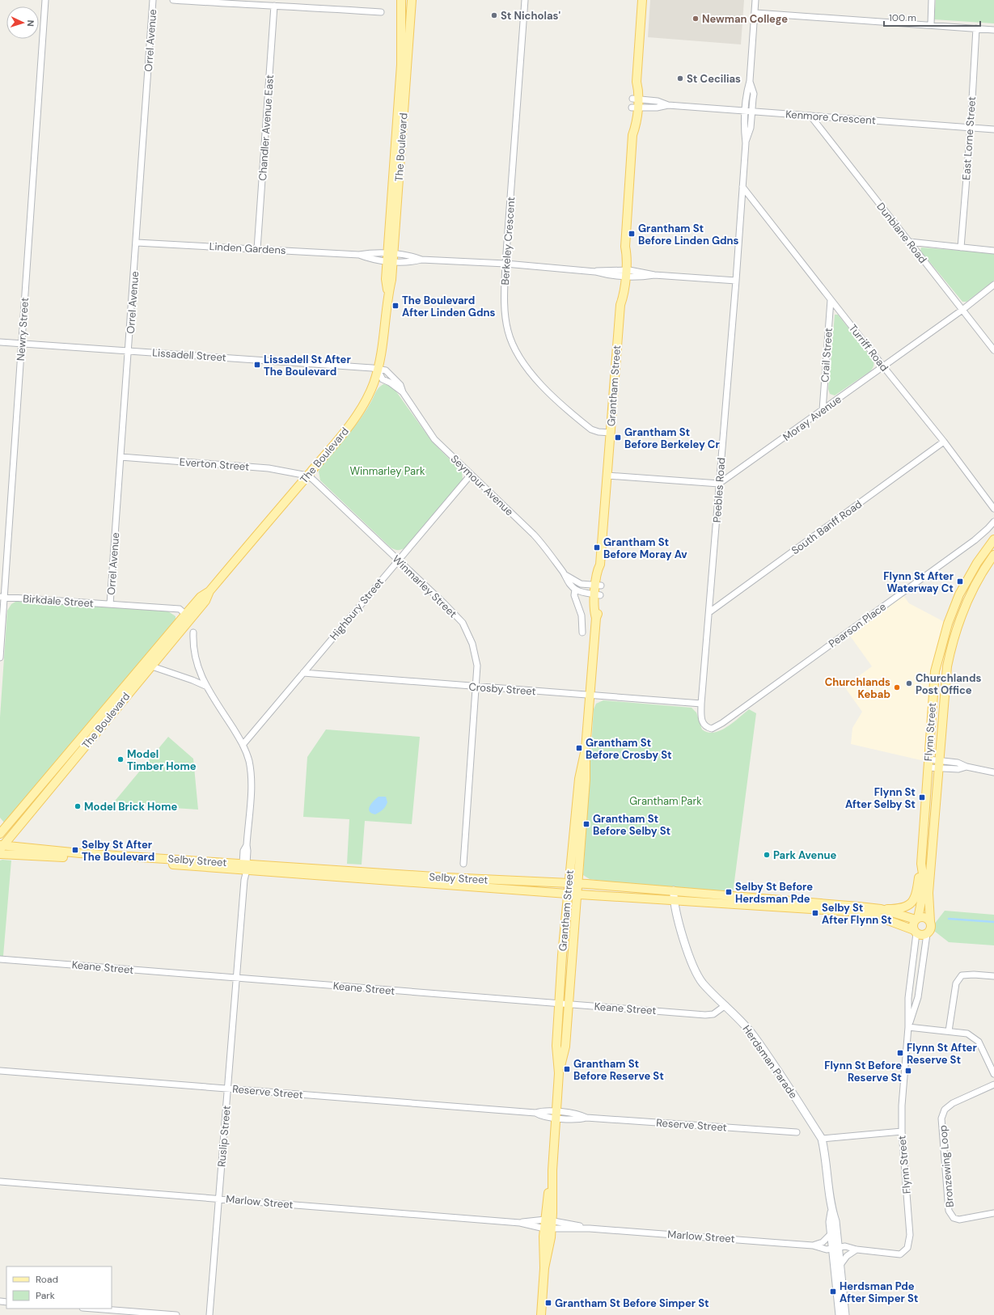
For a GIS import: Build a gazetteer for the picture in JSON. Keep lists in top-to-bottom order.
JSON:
{
  "streets": {
    "main road": [
      "The Boulevard",
      "Grantham Street",
      "Flynn Street",
      "Selby Street",
      "Herdsman Parade"
    ],
    "street": [
      "Orrel Avenue",
      "Kenmore Crescent",
      "Chandler Avenue East",
      "East Lorne Street",
      "Dunblane Road",
      "Berkeley Crescent",
      "Linden Gardens",
      "Newry Street",
      "Turriff Road",
      "Lissadell Street",
      "Crail Street",
      "Moray Avenue",
      "Everton Street",
      "Seymour Avenue",
      "Peebles Road",
      "South Banff Road",
      "Winmarley Street",
      "Birkdale Street",
      "Highbury Street",
      "Pearson Place",
      "Crosby Street",
      "Keane Street",
      "Reserve Street",
      "Ruslip Street",
      "Bronzewing Loop",
      "Marlow Street"
    ]
  },
  "crossings": [
    ["Orrel Avenue", "Linden Gardens"],
    ["Orrel Avenue", "Lissadell Street"],
    ["Orrel Avenue", "Everton Street"],
    ["Orrel Avenue", "Birkdale Street"],
    ["Kenmore Crescent", "East Lorne Street"],
    ["Kenmore Crescent", "Dunblane Road"],
    ["Kenmore Crescent", "Grantham Street"],
    ["Kenmore Crescent", "Peebles Road"],
    ["Chandler Avenue East", "Linden Gardens"],
    ["The Boulevard", "Linden Gardens"],
    ["The Boulevard", "Lissadell Street"],
    ["The Boulevard", "Everton Street"],
    ["The Boulevard", "Seymour Avenue"],
    ["The Boulevard", "Winmarley Street"],
    ["The Boulevard", "Birkdale Street"],
    ["The Boulevard", "Selby Street"],
    ["Dunblane Road", "Moray Avenue"],
    ["Berkeley Crescent", "Linden Gardens"],
    ["Berkeley Crescent", "Grantham Street"],
    ["Linden Gardens", "Grantham Street"],
    ["Linden Gardens", "Peebles Road"],
    ["Newry Street", "Lissadell Street"],
    ["Newry Street", "Birkdale Street"],
    ["Turriff Road", "Crail Street"],
    ["Turriff Road", "Moray Avenue"],
    ["Turriff Road", "Peebles Road"],
    ["Turriff Road", "South Banff Road"],
    ["Lissadell Street", "Seymour Avenue"],
    ["Crail Street", "Moray Avenue"],
    ["Grantham Street", "Seymour Avenue"],
    ["Grantham Street", "Crosby Street"],
    ["Grantham Street", "Selby Street"],
    ["Grantham Street", "Keane Street"],
    ["Grantham Street", "Reserve Street"],
    ["Grantham Street", "Marlow Street"],
    ["Moray Avenue", "Peebles Road"],
    ["Everton Street", "Winmarley Street"],
    ["Seymour Avenue", "Highbury Street"],
    ["Peebles Road", "South Banff Road"],
    ["Peebles Road", "Pearson Place"],
    ["Peebles Road", "Crosby Street"],
    ["Winmarley Street", "Highbury Street"],
    ["Winmarley Street", "Crosby Street"],
    ["Highbury Street", "Crosby Street"],
    ["Highbury Street", "Ruslip Street"],
    ["Flynn Street", "Selby Street"],
    ["Flynn Street", "Herdsman Parade"],
    ["Flynn Street", "Marlow Street"],
    ["Selby Street", "Herdsman Parade"],
    ["Selby Street", "Ruslip Street"],
    ["Keane Street", "Herdsman Parade"],
    ["Keane Street", "Ruslip Street"],
    ["Herdsman Parade", "Marlow Street"],
    ["Reserve Street", "Ruslip Street"],
    ["Ruslip Street", "Marlow Street"]
  ],
  "parks": ["Winmarley Park", "Grantham Park"],
  "places": {
    "other": [
      "St Nicholas'",
      "Newman College",
      "St Cecilias",
      "Churchlands Post Office",
      "Churchlands Kebab",
      "Model Timber Home",
      "Model Brick Home",
      "Park Avenue"
    ],
    "transit": [
      "Grantham St Before Linden Gdns",
      "The Boulevard After Linden Gdns",
      "Lissadell St After The Boulevard",
      "Grantham St Before Berkeley Cr",
      "Grantham St Before Moray Av",
      "Flynn St After Waterway Ct",
      "Grantham St Before Crosby St",
      "Flynn St After Selby St",
      "Grantham St Before Selby St",
      "Selby St After The Boulevard",
      "Selby St Before Herdsman Pde",
      "Selby St After Flynn St",
      "Flynn St After Reserve St",
      "Grantham St Before Reserve St",
      "Flynn St Before Reserve St",
      "Herdsman Pde After Simper St",
      "Grantham St Before Simper St"
    ]
  },
  "legend": ["Road", "Park"],
  "scale_bar": "100 m",
  "north": "right"
}
